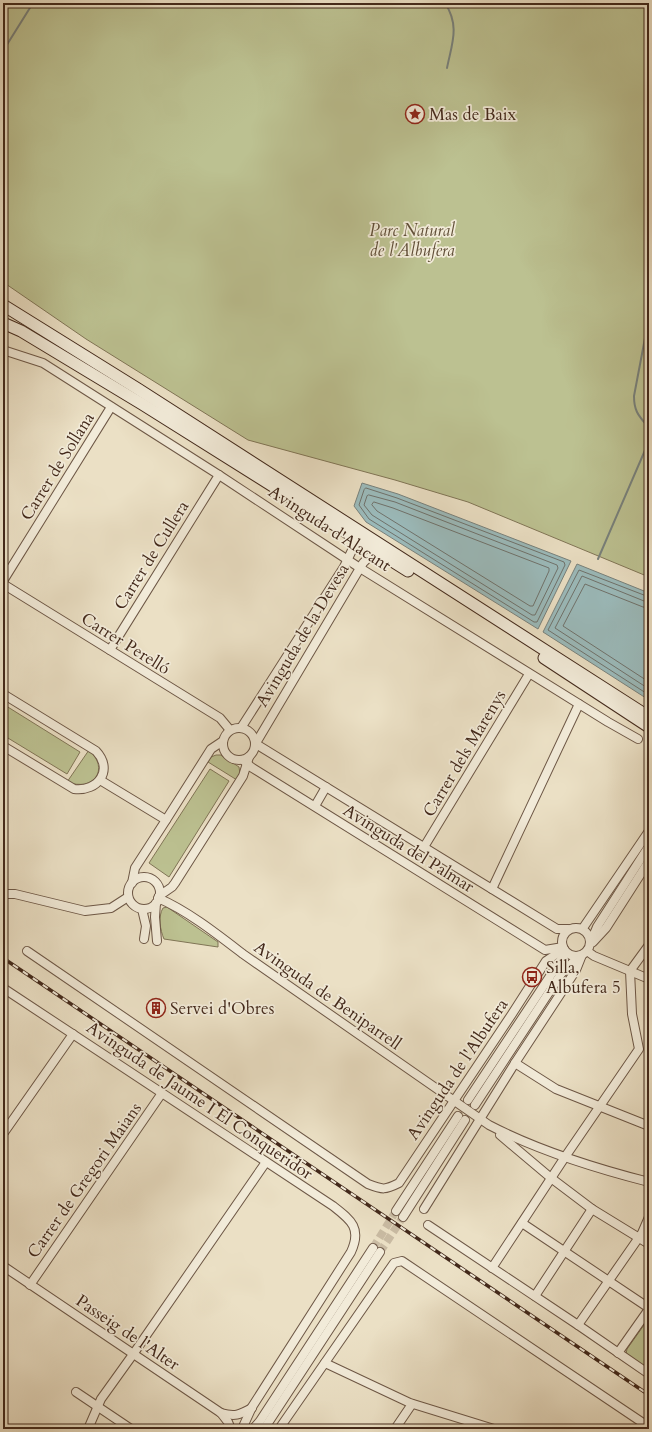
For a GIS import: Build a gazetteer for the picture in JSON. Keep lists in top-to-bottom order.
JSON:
{
  "streets": {
    "main road": ["Avinguda d'Alacant"],
    "street": [
      "Carrer de Sollana",
      "Carrer de Cullera",
      "Avinguda de la Devesa",
      "Carrer Perelló",
      "Carrer dels Marenys",
      "Avinguda del Palmar",
      "Avinguda de Beniparrell",
      "Avinguda de l'Albufera",
      "Avinguda de Jaume I El Conqueridor",
      "Carrer de Gregori Maians",
      "Passeig de l'Alter"
    ]
  },
  "crossings": [
    ["Carrer de Sollana", "Avinguda d'Alacant"],
    ["Carrer de Sollana", "Carrer Perelló"],
    ["Avinguda d'Alacant", "Carrer de Cullera"],
    ["Avinguda d'Alacant", "Avinguda de la Devesa"],
    ["Avinguda d'Alacant", "Carrer dels Marenys"],
    ["Carrer de Cullera", "Carrer Perelló"],
    ["Avinguda de la Devesa", "Carrer Perelló"],
    ["Avinguda de la Devesa", "Avinguda del Palmar"],
    ["Carrer Perelló", "Avinguda del Palmar"],
    ["Carrer dels Marenys", "Avinguda del Palmar"],
    ["Avinguda del Palmar", "Avinguda de l'Albufera"],
    ["Avinguda de Beniparrell", "Avinguda de l'Albufera"],
    ["Avinguda de l'Albufera", "Avinguda de Jaume I El Conqueridor"],
    ["Avinguda de Jaume I El Conqueridor", "Carrer de Gregori Maians"],
    ["Carrer de Gregori Maians", "Passeig de l'Alter"]
  ],
  "parks": ["Parc Natural de l'Albufera"],
  "places": {
    "place": ["Mas de Baix"],
    "bus stop": ["Silla, Albufera 5"],
    "building": ["Servei d'Obres"]
  }
}
